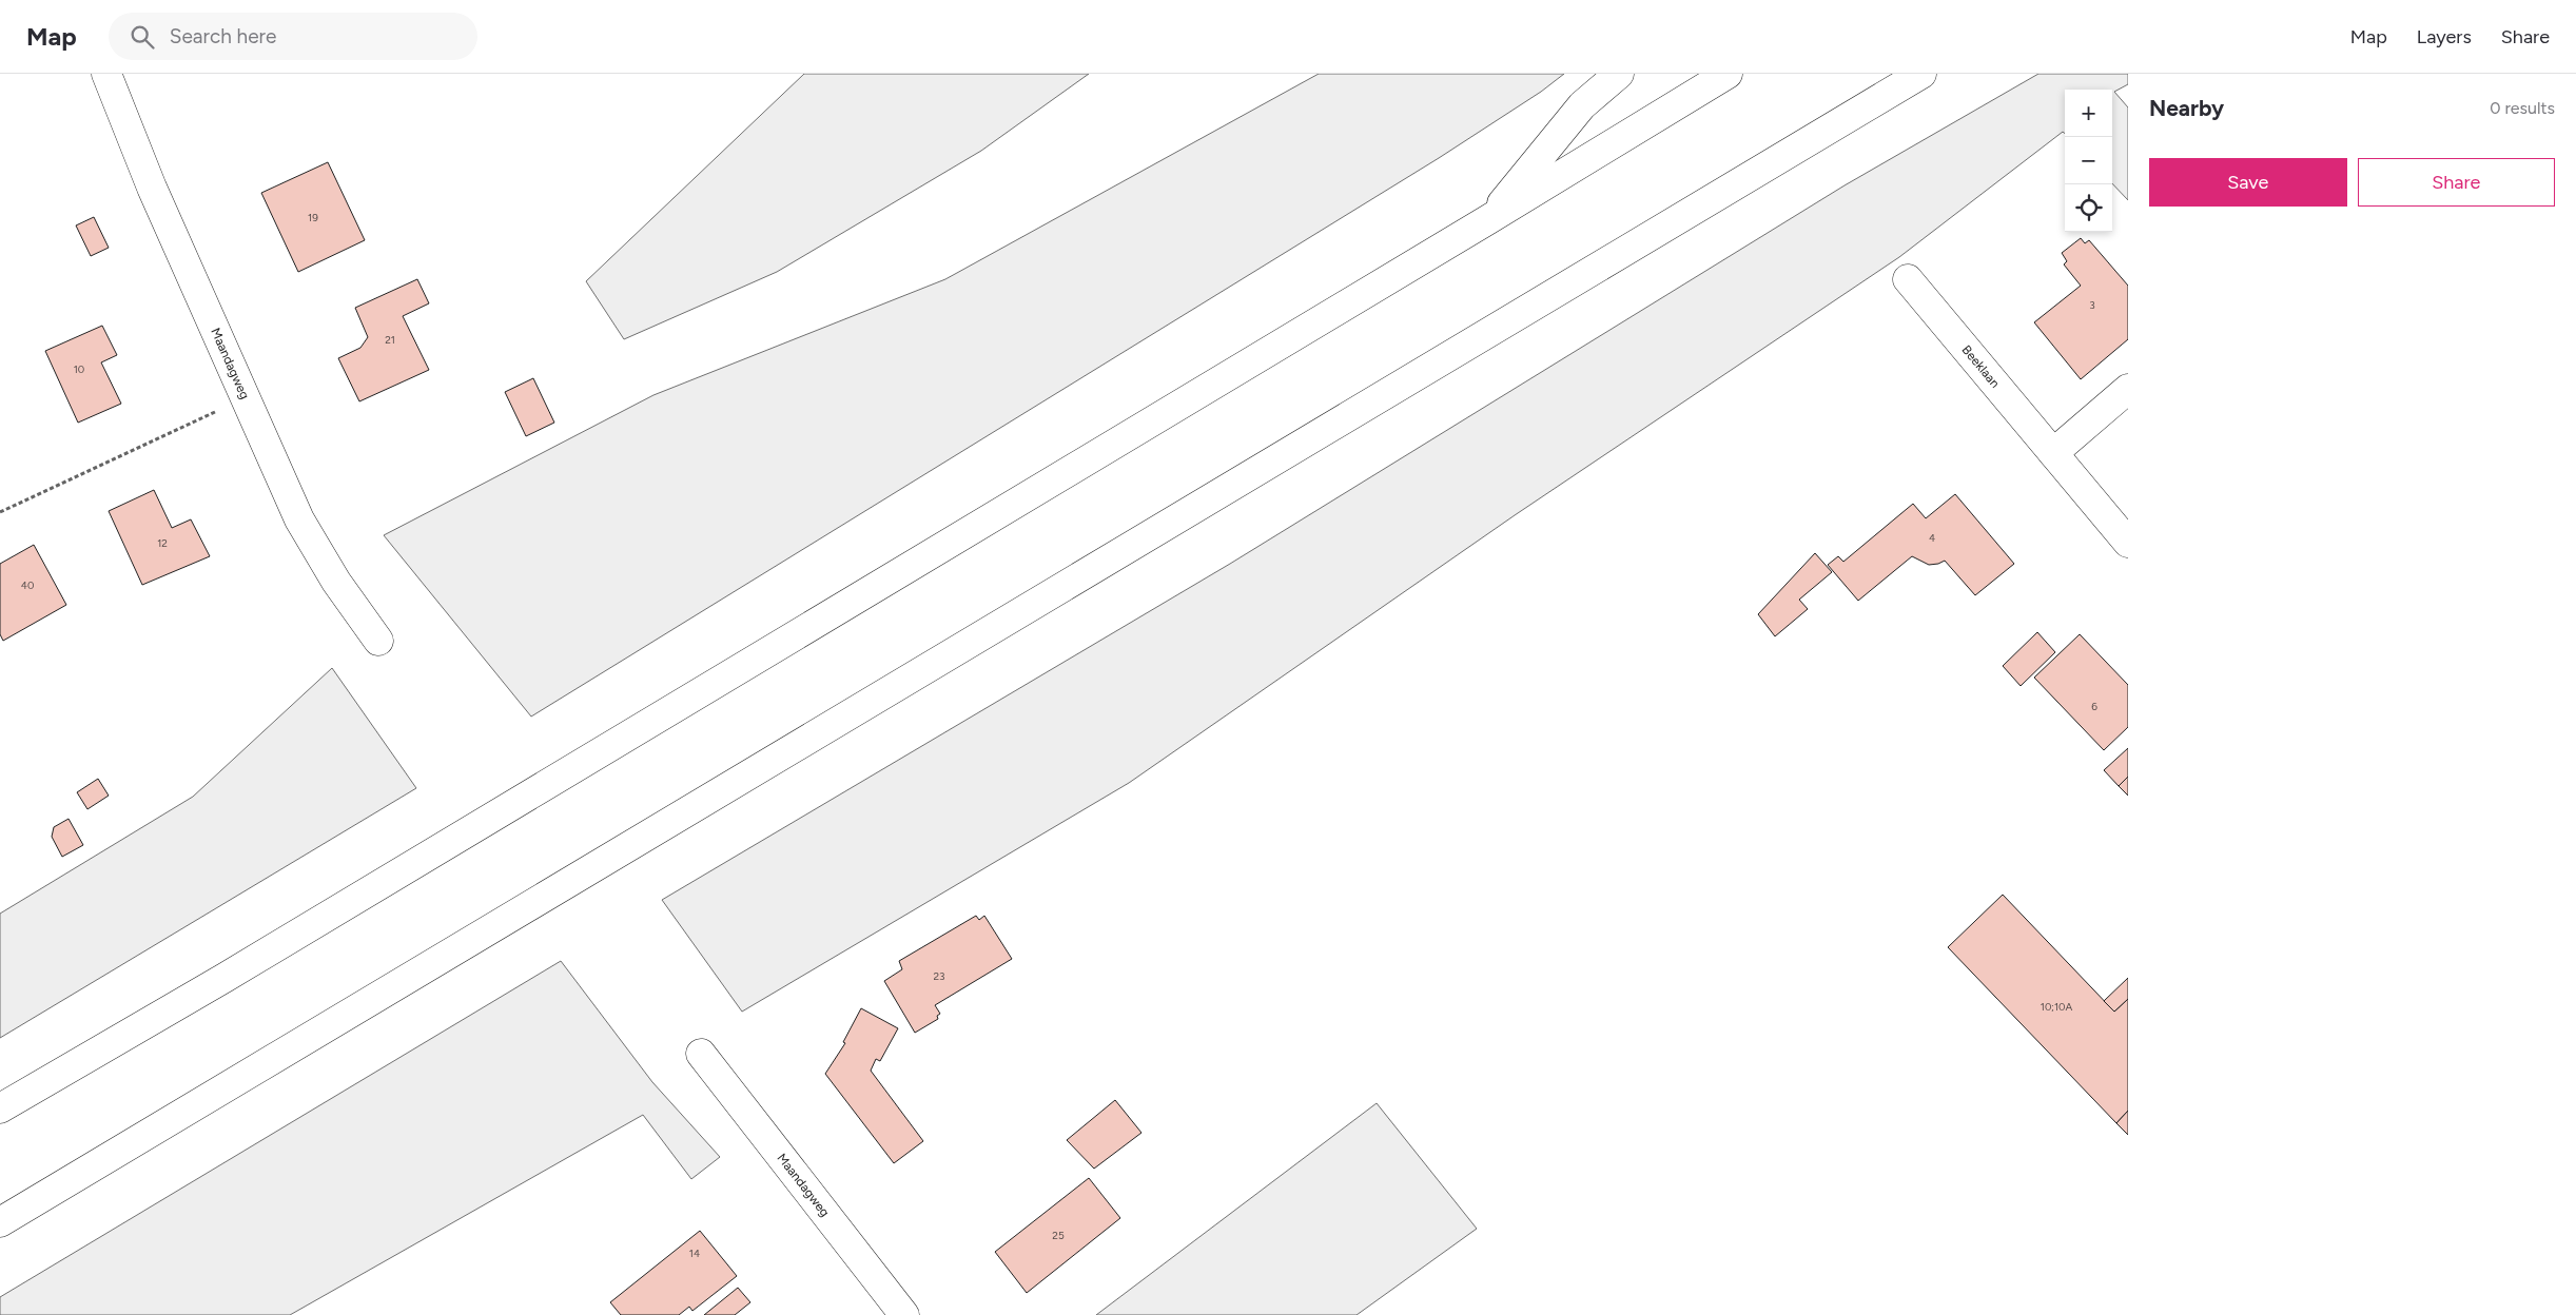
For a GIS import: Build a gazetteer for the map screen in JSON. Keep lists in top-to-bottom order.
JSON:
{
  "streets": {
    "main road": ["Maandagweg", "Beeklaan"]
  },
  "house_numbers": [
    "19",
    "3",
    "21",
    "10",
    "4",
    "12",
    "40",
    "6",
    "23",
    "10;10A",
    "25",
    "14"
  ],
  "page": {
    "header": "Map",
    "search": "Search here",
    "nav": ["Map", "Layers", "Share"],
    "heading": ["Nearby", "0 results"],
    "map_buttons": ["+", "−"],
    "buttons": ["Save", "Share"]
  }
}
